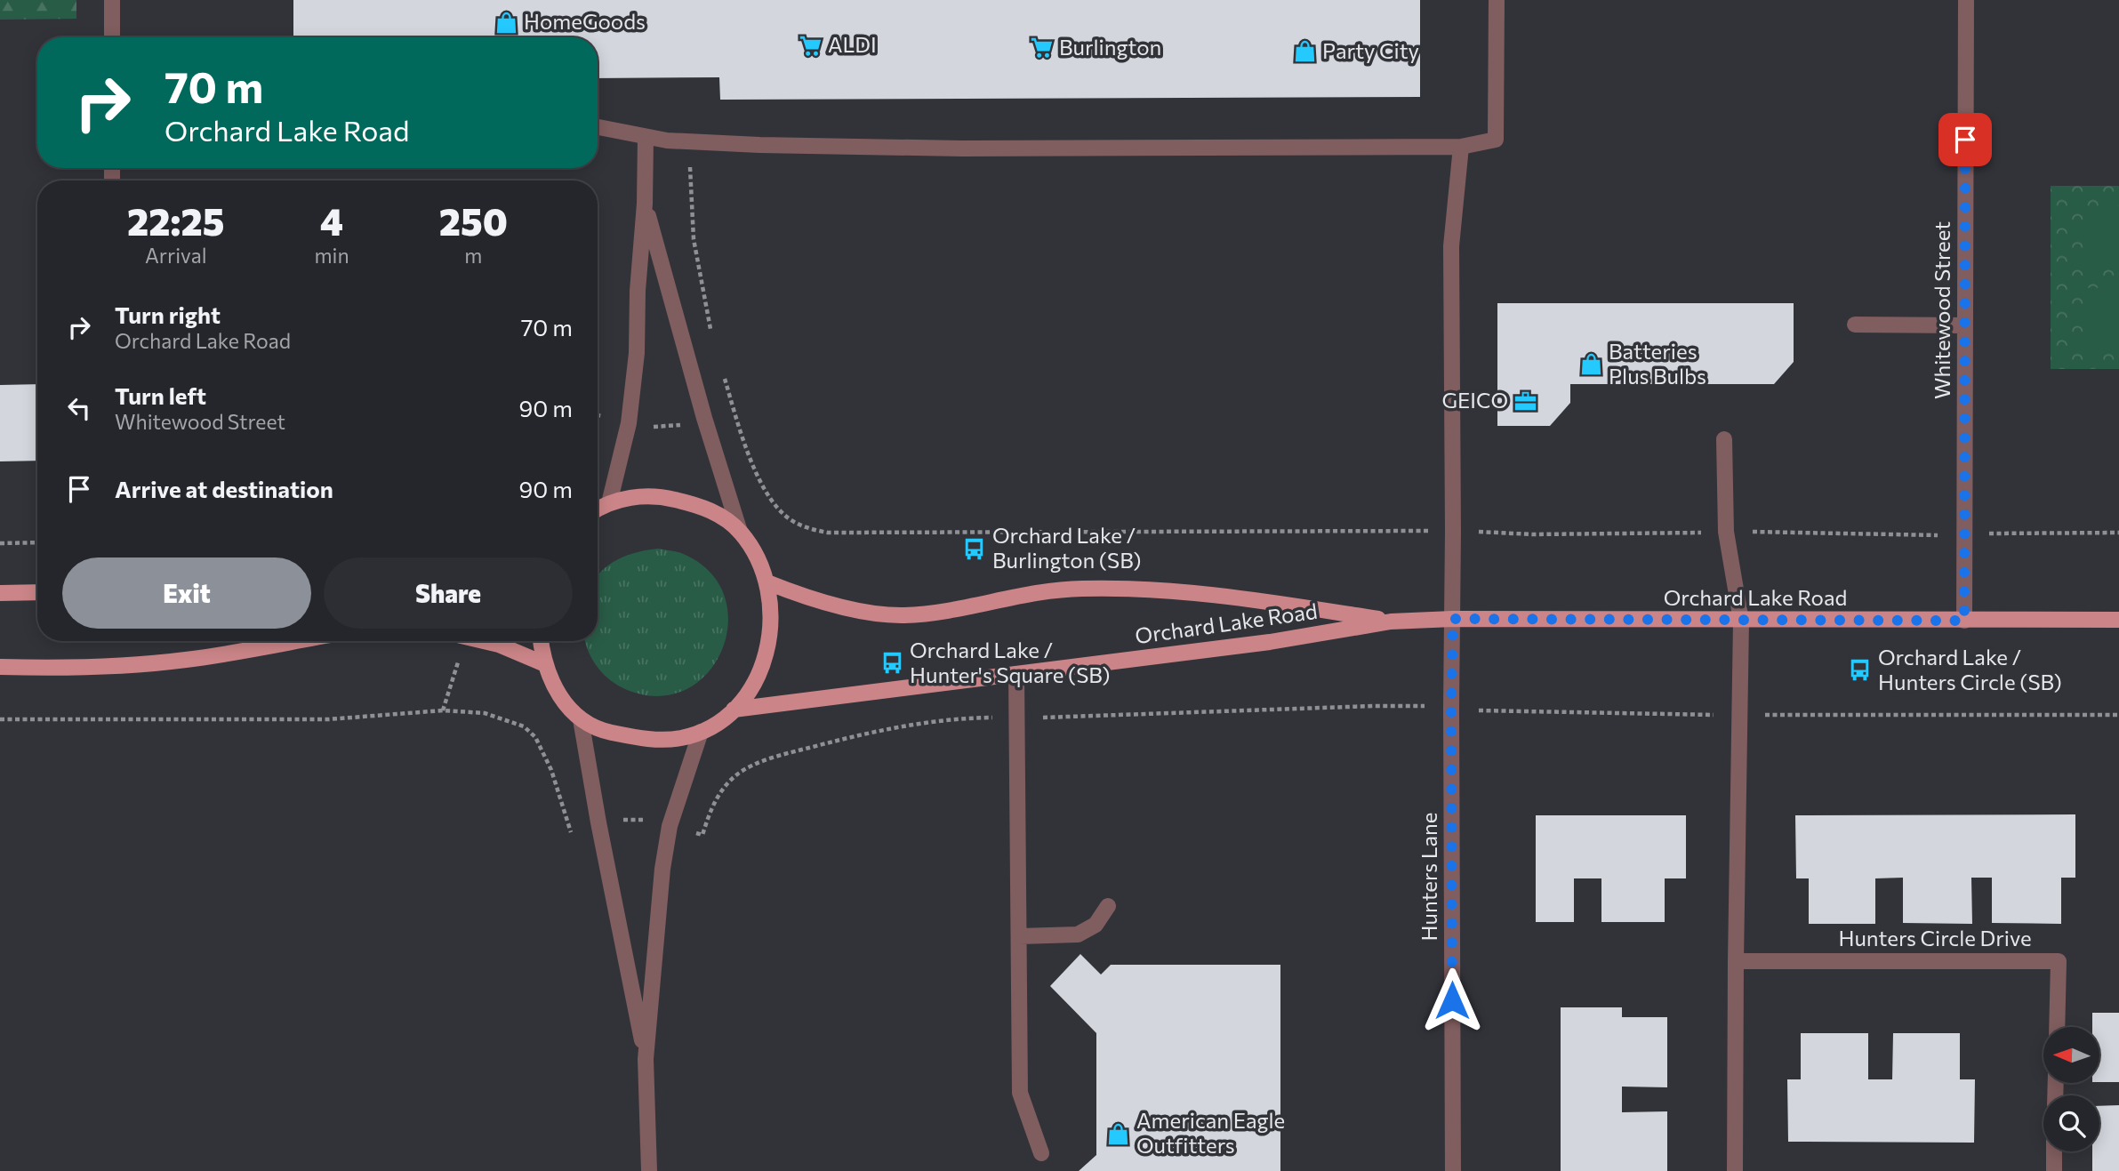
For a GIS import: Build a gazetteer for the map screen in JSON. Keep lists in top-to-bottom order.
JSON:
{
  "streets": {
    "main road": ["Orchard Lake Road"],
    "street": ["Whitewood Street", "Hunters Lane", "Hunters Circle Drive"]
  },
  "crossings": [
    ["Whitewood Street", "Orchard Lake Road"],
    ["Orchard Lake Road", "Hunters Lane"]
  ],
  "places": {
    "shop": [
      "HomeGoods",
      "Party City",
      "Batteries Plus Bulbs",
      "American Eagle Outfitters"
    ],
    "supermarket": ["ALDI", "Burlington"],
    "office": ["GEICO"],
    "bus stop": ["Orchard Lake / Burlington (SB)", "Orchard Lake / Hunter's Square (SB)", "Orchard Lake / Hunters Circle (SB)"]
  },
  "north": "left",
  "page": {
    "turn": ["70 m", "Orchard Lake Road"],
    "eta": [
      "22:25",
      "Arrival",
      "4",
      "min",
      "250",
      "m"
    ],
    "list": [
      {
        "name": "Turn right",
        "note": "Orchard Lake Road",
        "value": "70 m"
      },
      {
        "name": "Turn left",
        "note": "Whitewood Street",
        "value": "90 m"
      },
      {
        "name": "Arrive at destination",
        "value": "90 m"
      }
    ],
    "buttons": ["Exit", "Share"]
  }
}
